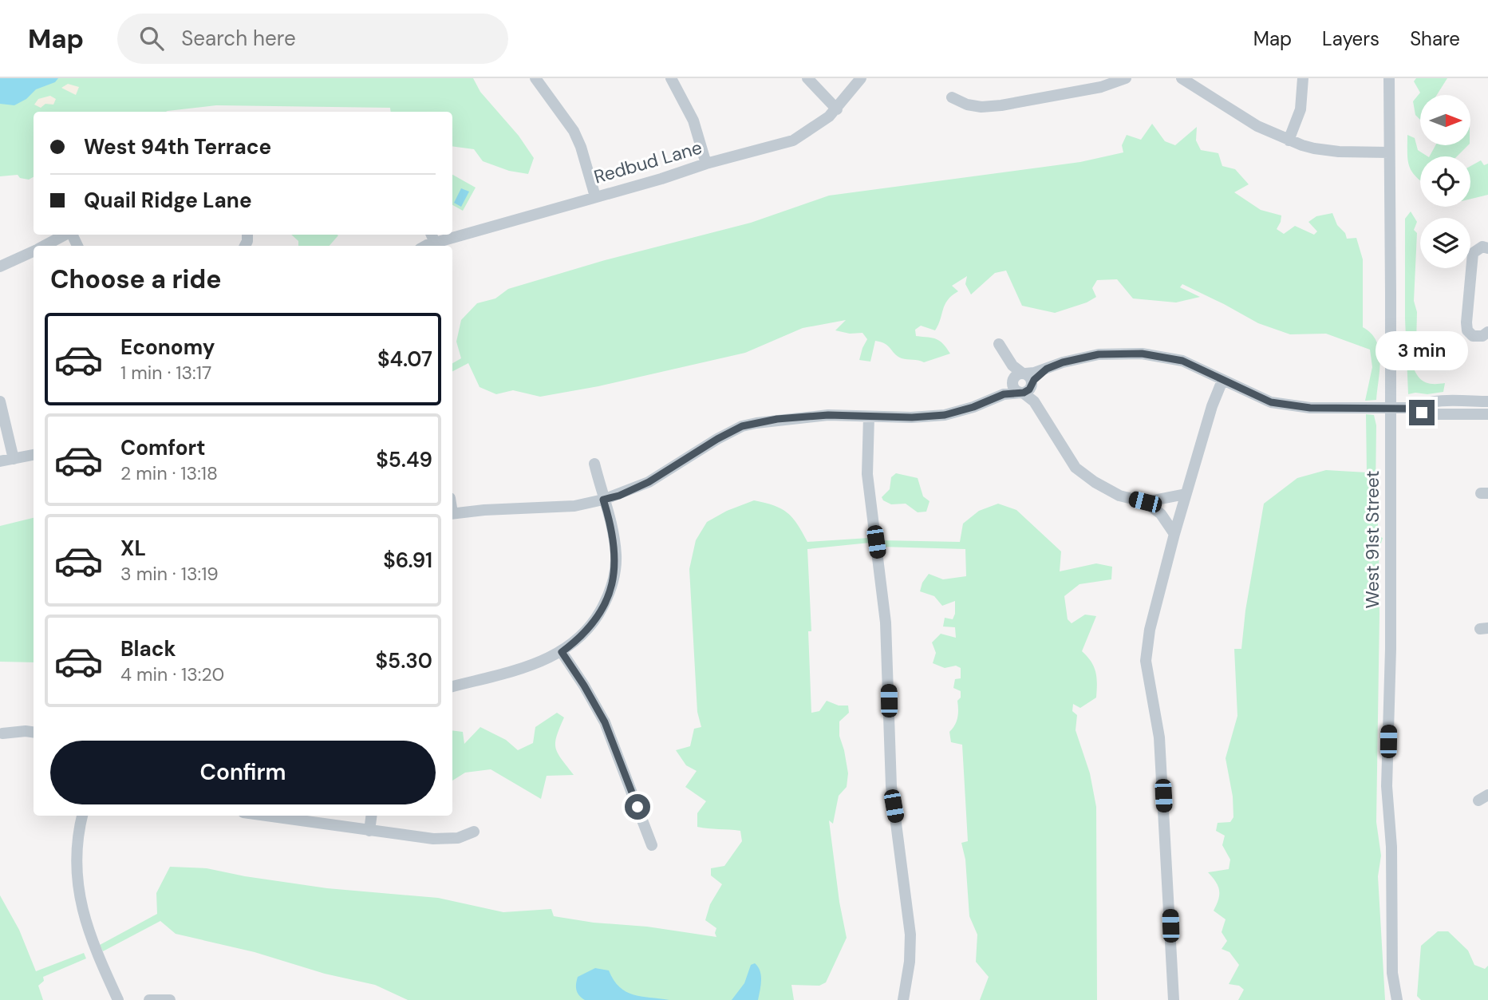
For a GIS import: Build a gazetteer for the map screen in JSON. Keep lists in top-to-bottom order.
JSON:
{
  "streets": {
    "street": ["Redbud Lane", "West 91st Street"]
  },
  "north": "right",
  "page": {
    "header": "Map",
    "search": "Search here",
    "nav": ["Map", "Layers", "Share"],
    "banner": ["West 94th Terrace", "Quail Ridge Lane"],
    "heading": "Choose a ride",
    "list": [
      {
        "name": "Economy",
        "note": "1 min · 13:17",
        "value": "$4.07"
      },
      {
        "name": "Comfort",
        "note": "2 min · 13:18",
        "value": "$5.49"
      },
      {
        "name": "XL",
        "note": "3 min · 13:19",
        "value": "$6.91"
      },
      {
        "name": "Black",
        "note": "4 min · 13:20",
        "value": "$5.30"
      }
    ],
    "bubble": "3 min",
    "buttons": "Confirm"
  }
}
